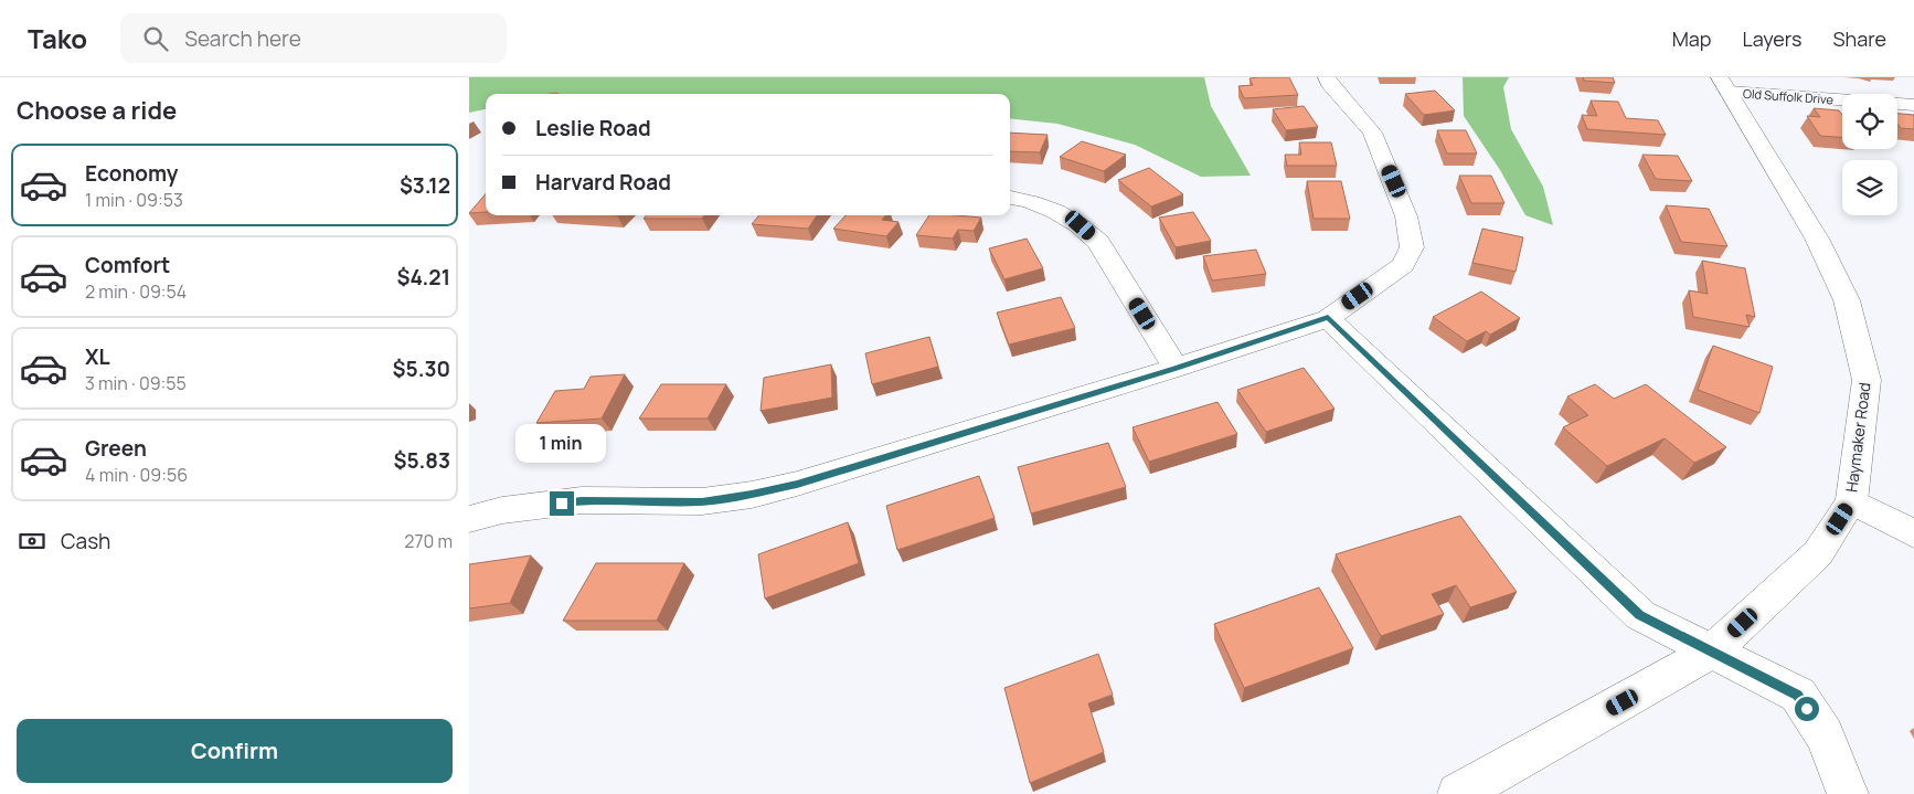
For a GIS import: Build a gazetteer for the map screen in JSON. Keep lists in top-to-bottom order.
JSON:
{
  "streets": {
    "street": ["Old Suffolk Drive", "Haymaker Road"]
  },
  "crossings": [
    ["Old Suffolk Drive", "Haymaker Road"]
  ],
  "page": {
    "header": "Tako",
    "search": "Search here",
    "nav": ["Map", "Layers", "Share"],
    "heading": "Choose a ride",
    "banner": ["Leslie Road", "Harvard Road"],
    "list": [
      {
        "name": "Economy",
        "note": "1 min · 09:53",
        "value": "$3.12"
      },
      {
        "name": "Comfort",
        "note": "2 min · 09:54",
        "value": "$4.21"
      },
      {
        "name": "XL",
        "note": "3 min · 09:55",
        "value": "$5.30"
      },
      {
        "name": "Green",
        "note": "4 min · 09:56",
        "value": "$5.83"
      }
    ],
    "bubble": "1 min",
    "pay": ["Cash", "270 m"],
    "buttons": "Confirm"
  }
}
